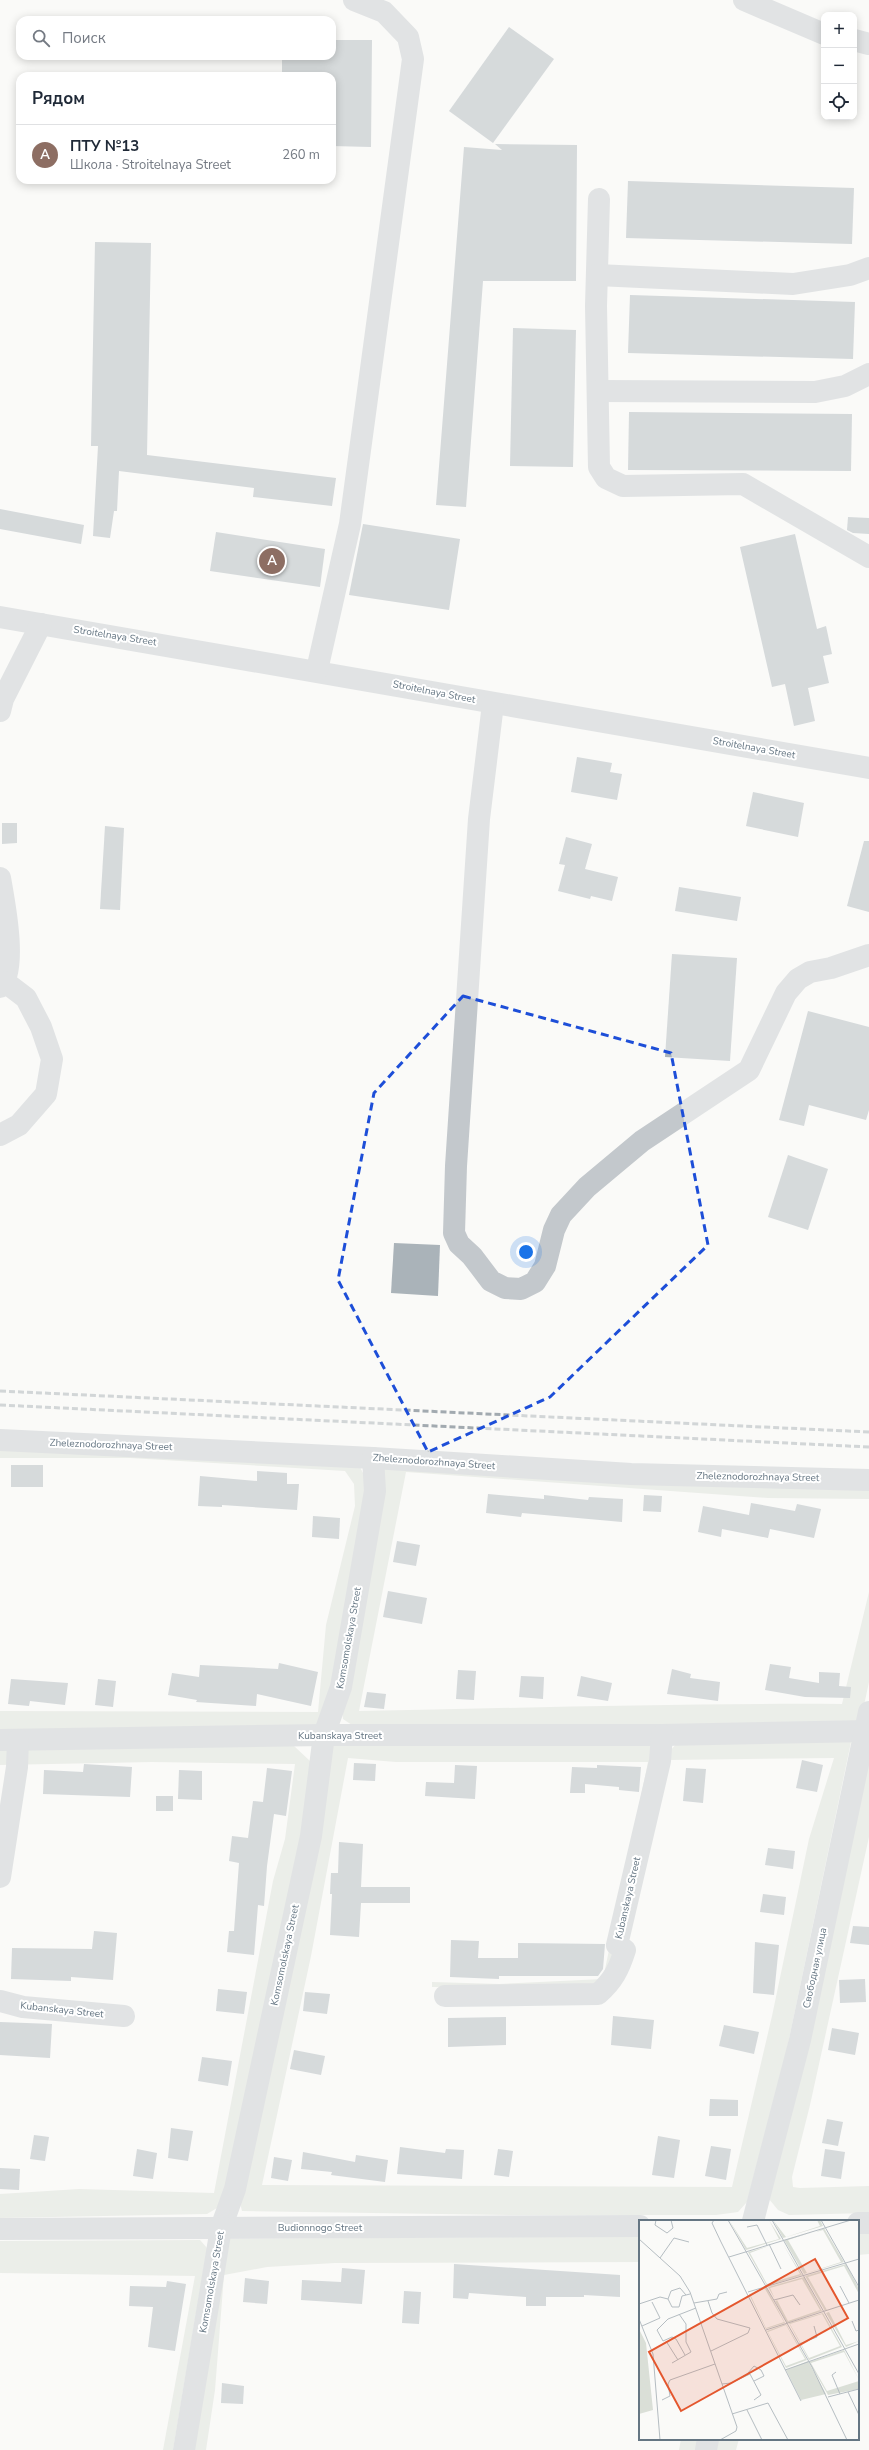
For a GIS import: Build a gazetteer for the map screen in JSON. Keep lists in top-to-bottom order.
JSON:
{
  "streets": {
    "street": [
      "Stroitelnaya Street",
      "Zheleznodorozhnaya Street",
      "Komsomolskaya Street",
      "Kubanskaya Street",
      "Свободная улица",
      "Budionnogo Street"
    ]
  },
  "crossings": [
    ["Zheleznodorozhnaya Street", "Komsomolskaya Street"],
    ["Komsomolskaya Street", "Kubanskaya Street"],
    ["Komsomolskaya Street", "Budionnogo Street"],
    ["Kubanskaya Street", "Свободная улица"]
  ],
  "page": {
    "map_buttons": ["+", "−"],
    "search": "Поиск",
    "heading": "Рядом",
    "list": [
      {
        "mark": "A",
        "name": "ПТУ №13",
        "note": "Школа · Stroitelnaya Street",
        "value": "260 m"
      }
    ],
    "pins": "A"
  }
}
